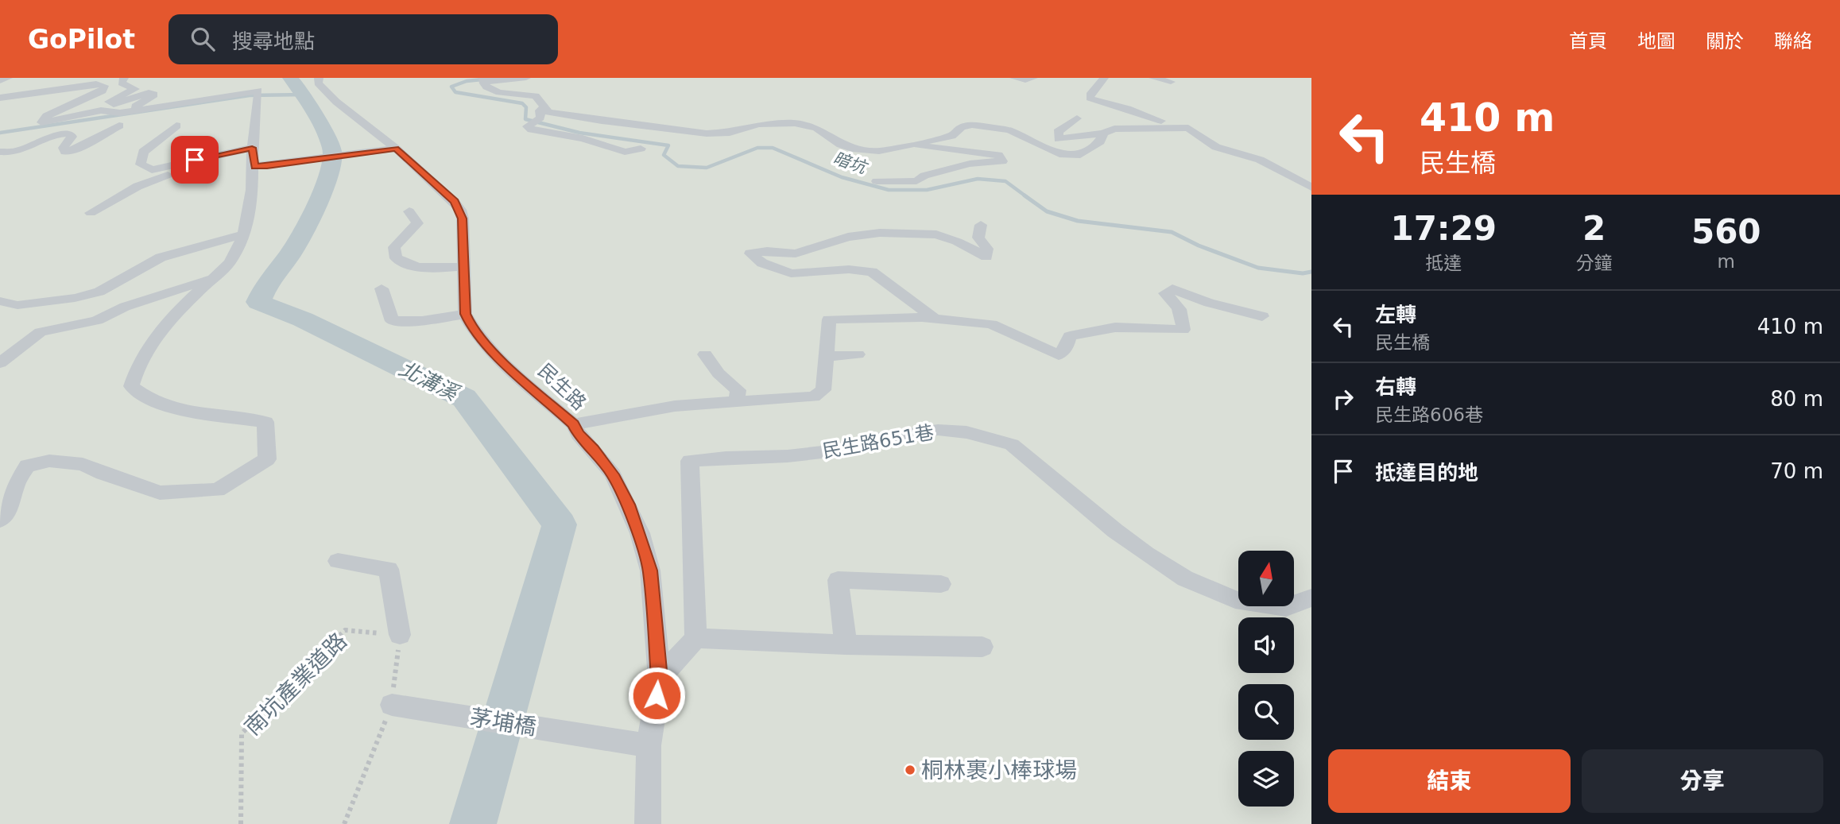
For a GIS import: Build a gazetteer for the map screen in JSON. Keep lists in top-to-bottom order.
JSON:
{
  "streets": {
    "street": ["民生路", "民生路651巷", "茅埔橋"],
    "path": ["南坑產業道路"]
  },
  "crossings": [
    ["民生路", "茅埔橋"]
  ],
  "water": ["暗坑", "北溝溪"],
  "places": ["桐林裹小棒球場"],
  "north": "top",
  "page": {
    "header": "GoPilot",
    "search": "搜尋地點",
    "nav": [
      "首頁",
      "地圖",
      "關於",
      "聯絡"
    ],
    "turn": ["410 m", "民生橋"],
    "eta": [
      "17:29",
      "抵達",
      "2",
      "分鐘",
      "560",
      "m"
    ],
    "list": [
      {
        "name": "左轉",
        "note": "民生橋",
        "value": "410 m"
      },
      {
        "name": "右轉",
        "note": "民生路606巷",
        "value": "80 m"
      },
      {
        "name": "抵達目的地",
        "value": "70 m"
      }
    ],
    "buttons": ["結束", "分享"]
  }
}
